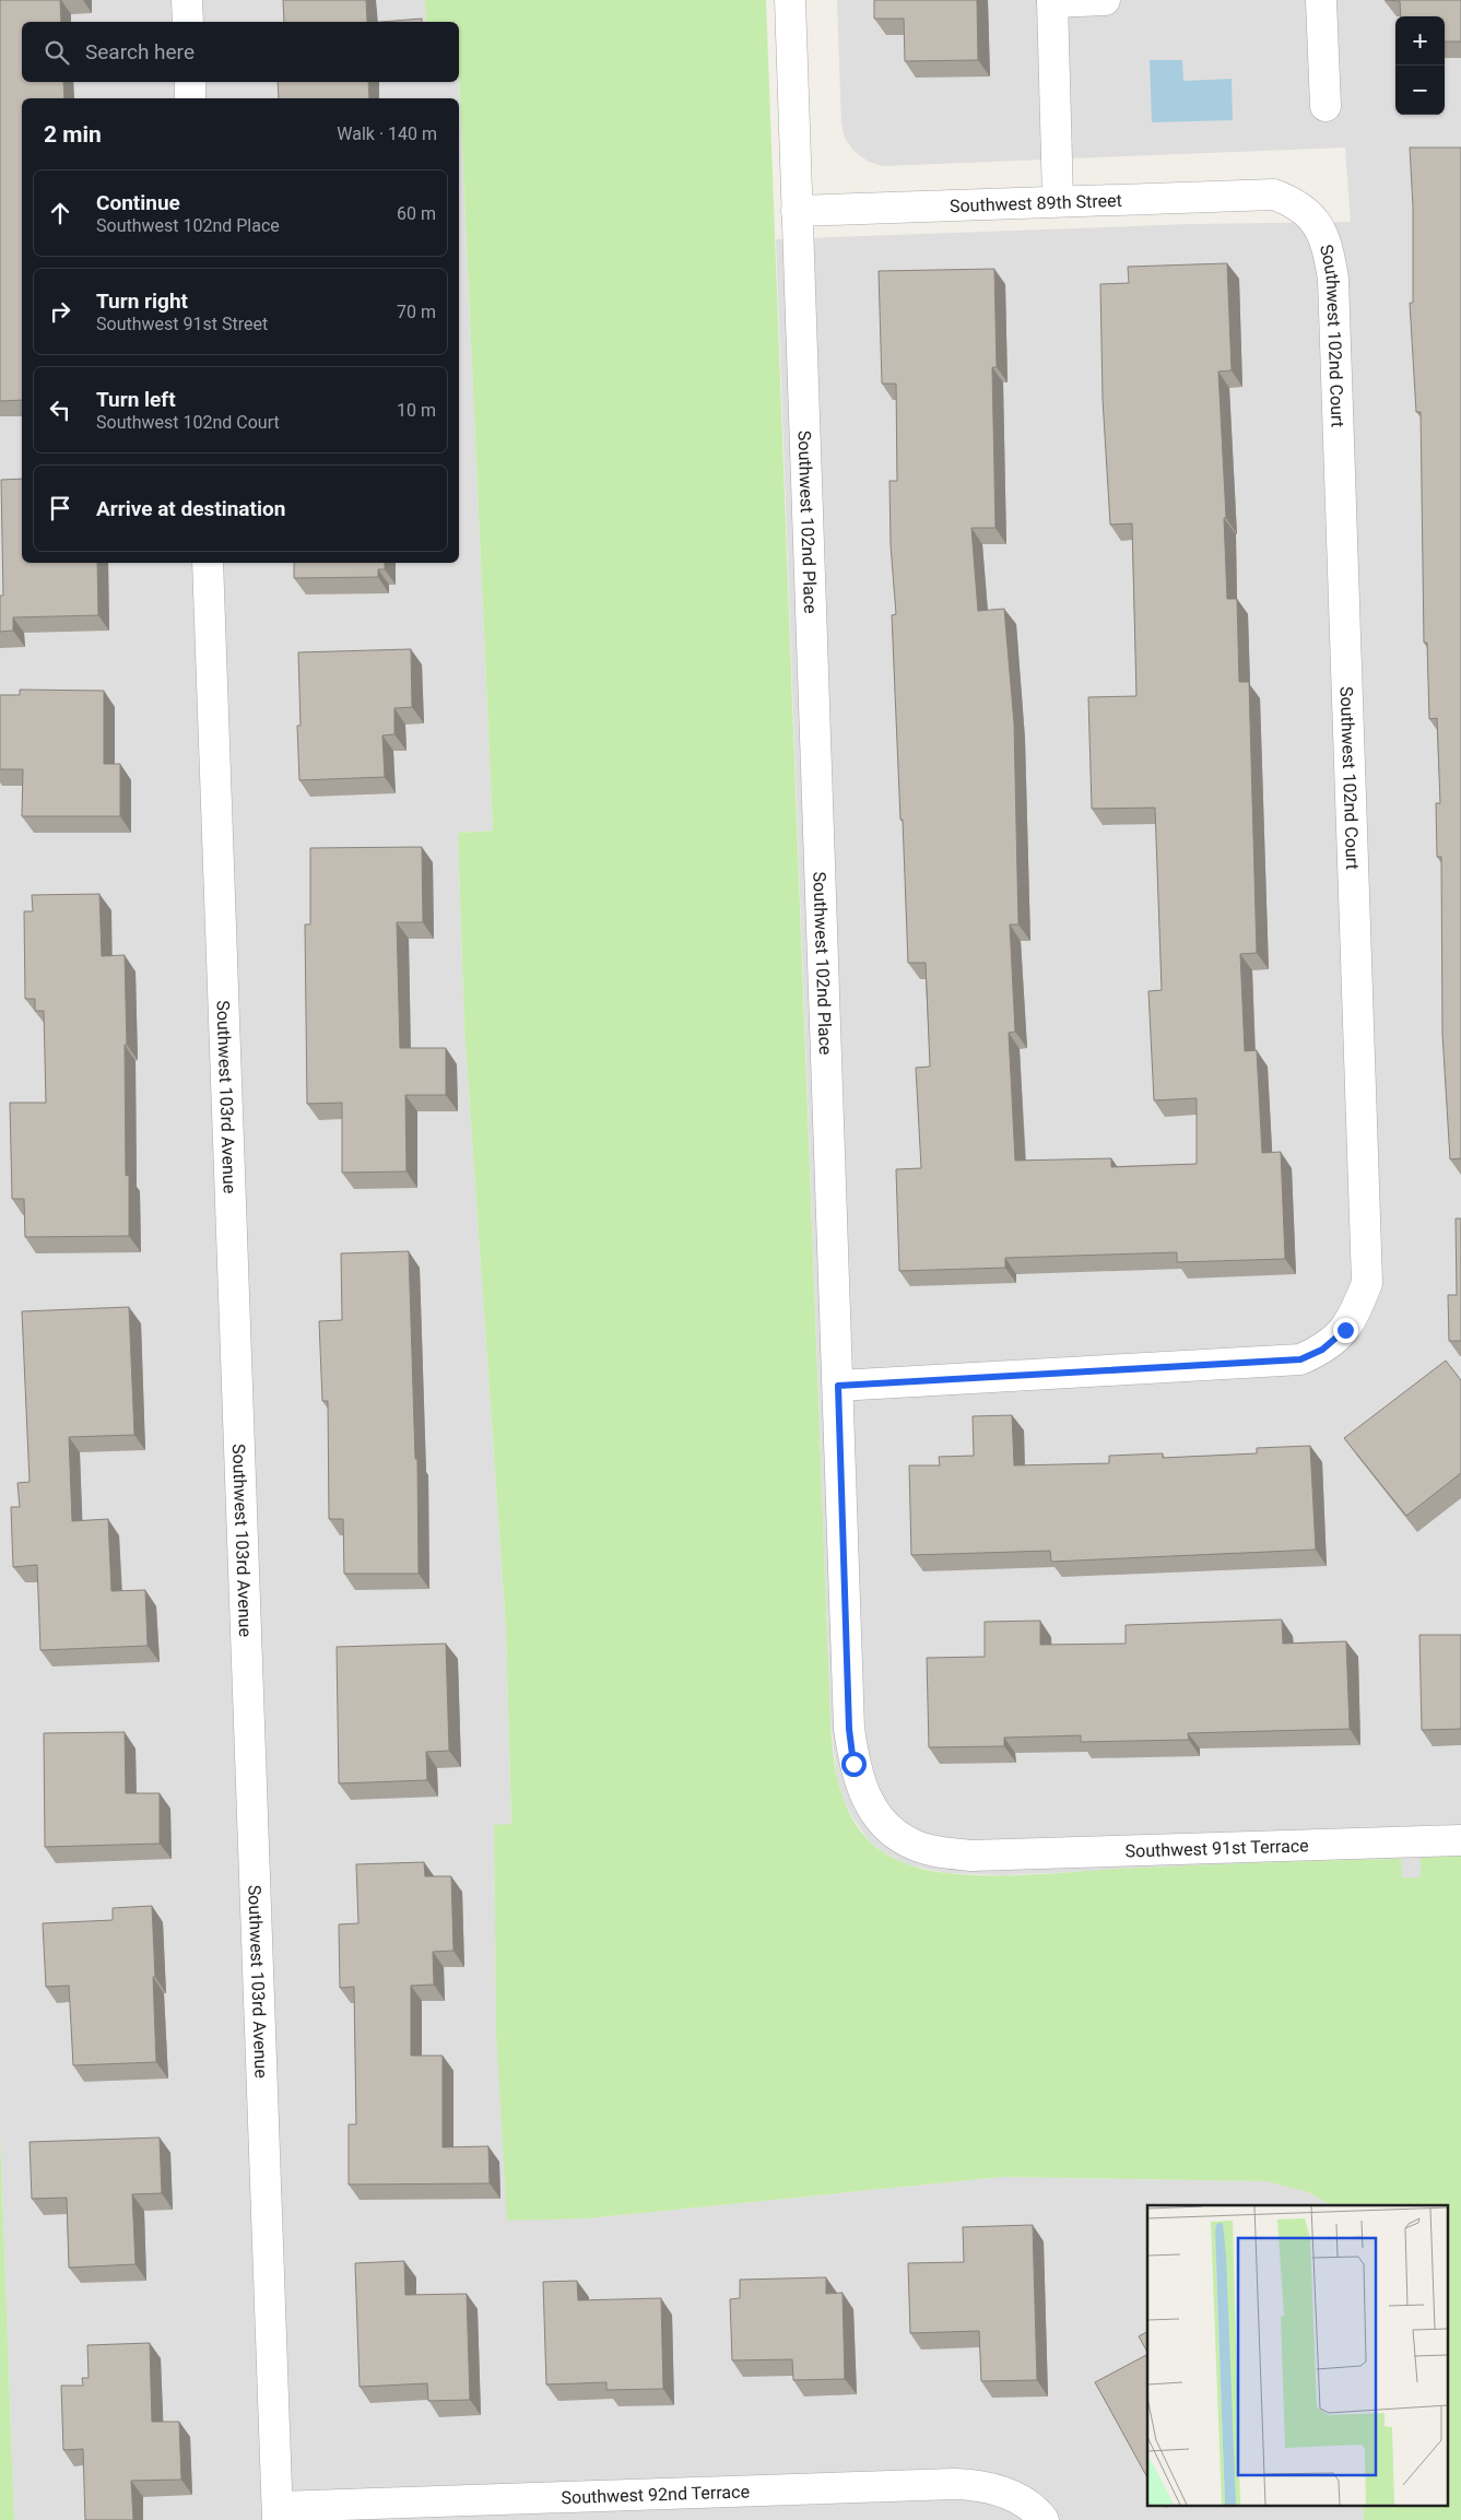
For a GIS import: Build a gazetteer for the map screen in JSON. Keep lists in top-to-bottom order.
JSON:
{
  "streets": {
    "street": [
      "Southwest 89th Street",
      "Southwest 102nd Court",
      "Southwest 102nd Place",
      "Southwest 103rd Avenue",
      "Southwest 91st Terrace",
      "Southwest 92nd Terrace"
    ]
  },
  "crossings": [
    ["Southwest 89th Street", "Southwest 102nd Court"],
    ["Southwest 89th Street", "Southwest 102nd Place"],
    ["Southwest 102nd Court", "Southwest 102nd Place"],
    ["Southwest 102nd Place", "Southwest 91st Terrace"],
    ["Southwest 103rd Avenue", "Southwest 92nd Terrace"]
  ],
  "page": {
    "map_buttons": ["+", "−"],
    "search": "Search here",
    "heading": ["2 min", "Walk · 140 m"],
    "list": [
      ["Continue", "Southwest 102nd Place", "60 m"],
      ["Turn right", "Southwest 91st Street", "70 m"],
      ["Turn left", "Southwest 102nd Court", "10 m"],
      "Arrive at destination"
    ]
  }
}
